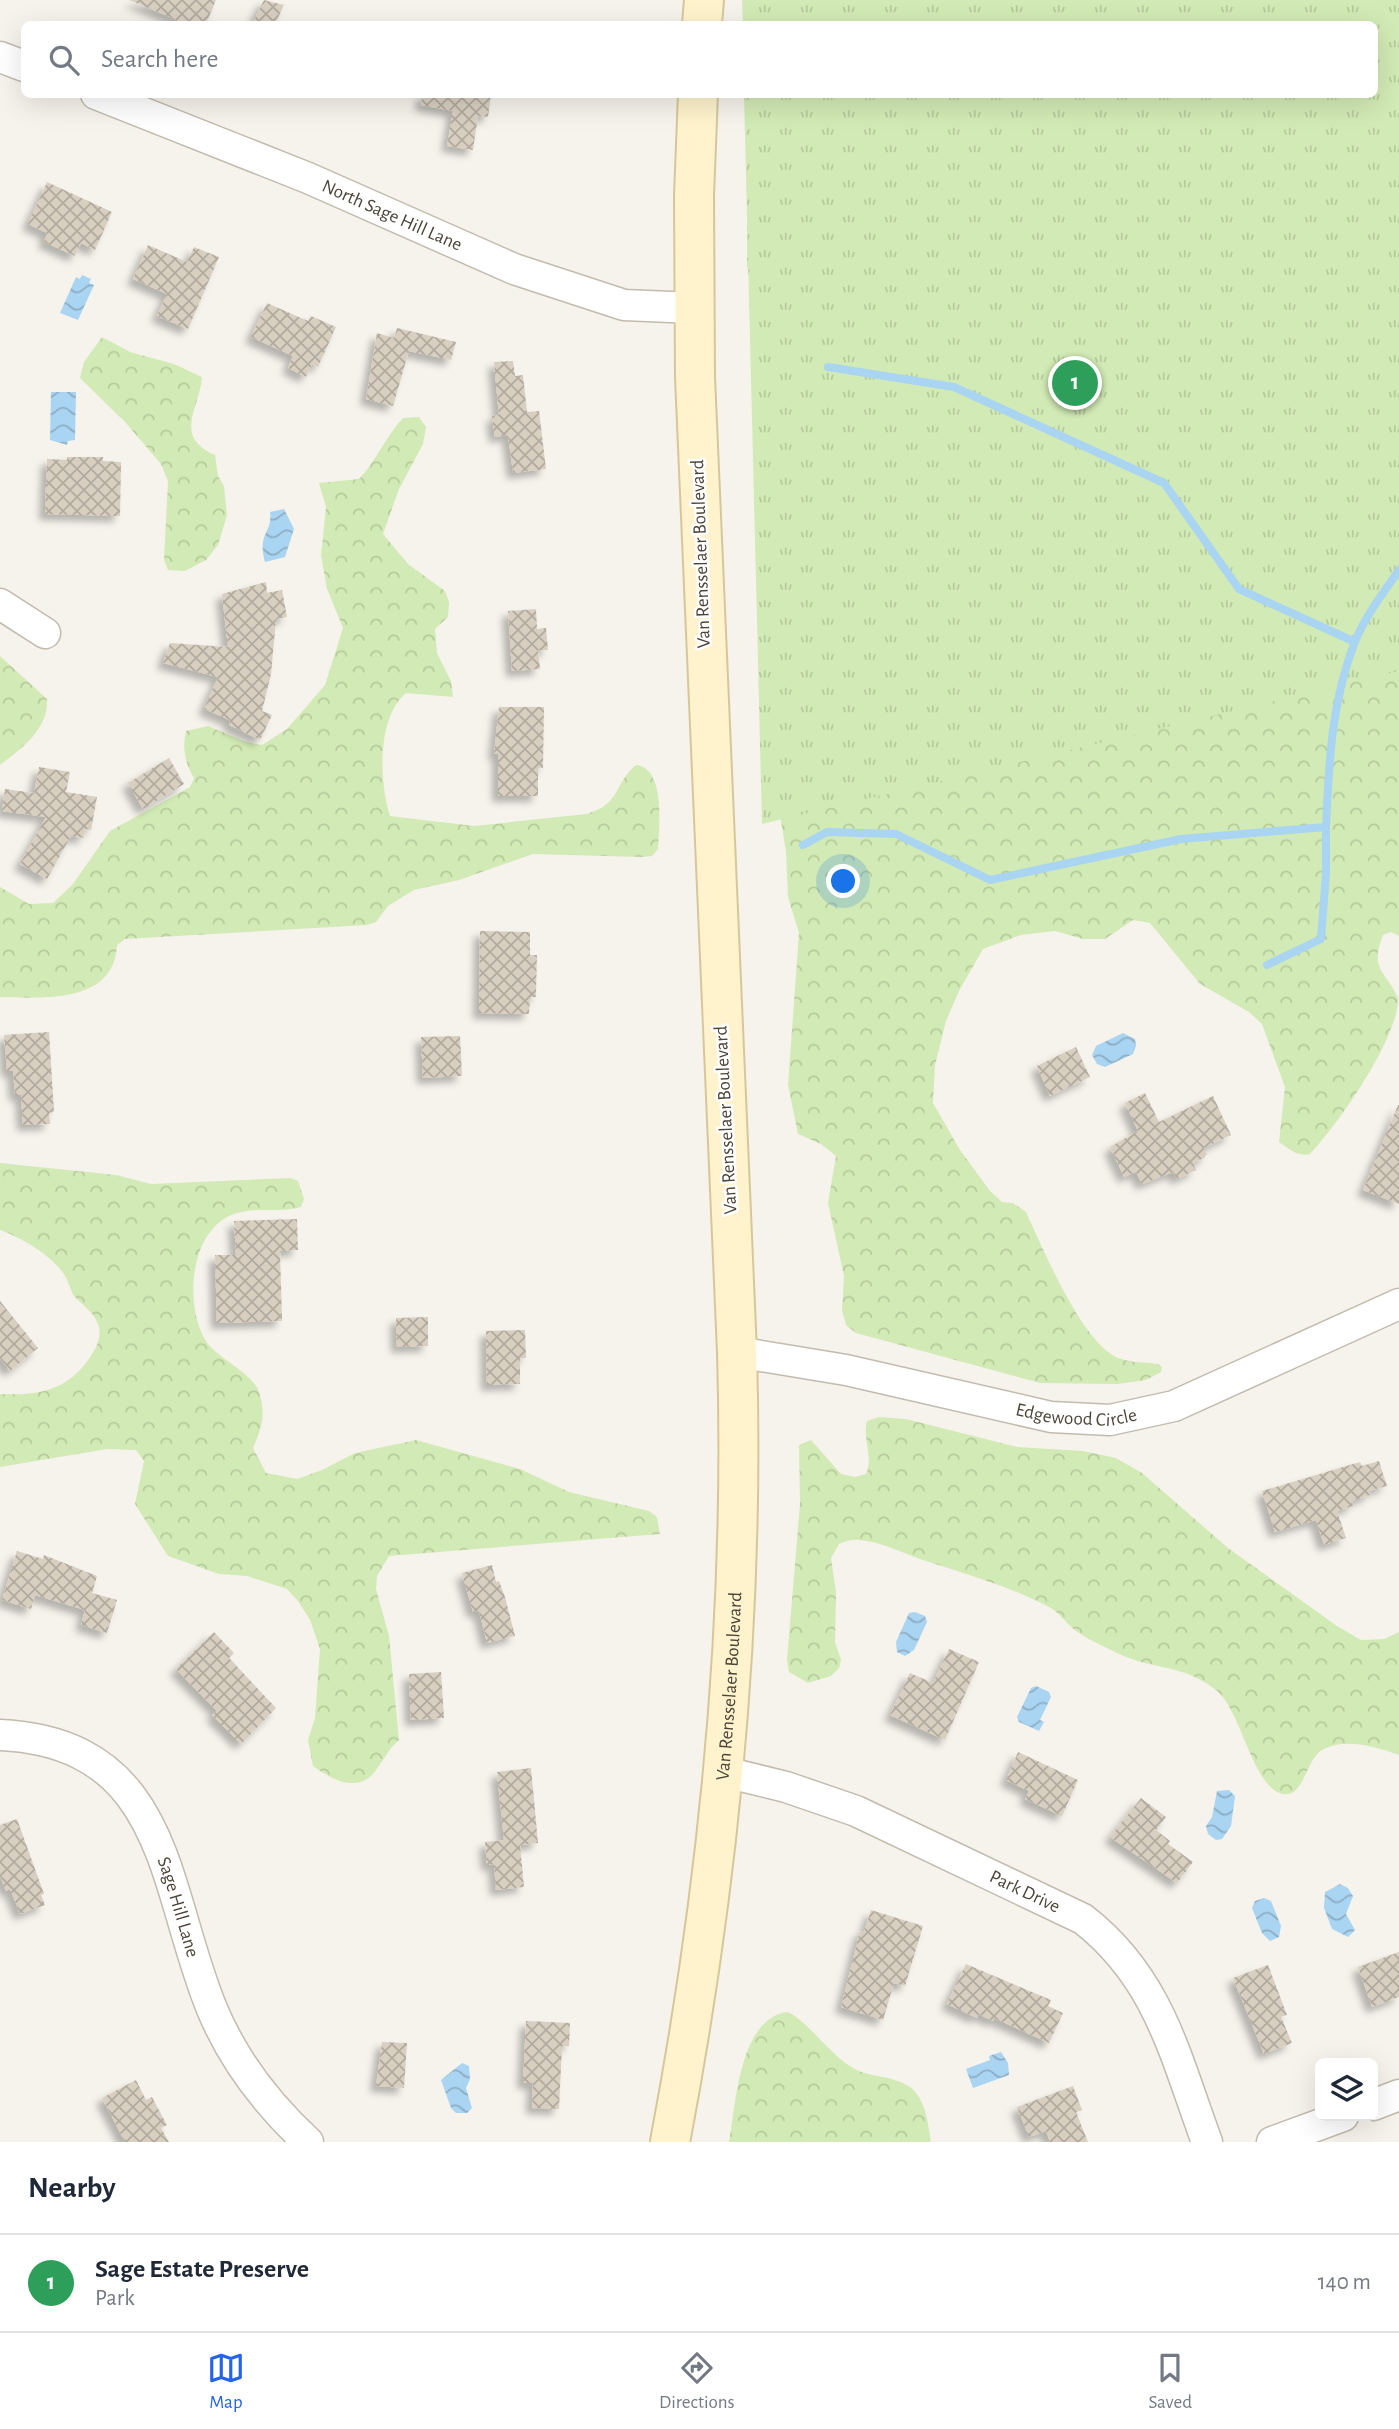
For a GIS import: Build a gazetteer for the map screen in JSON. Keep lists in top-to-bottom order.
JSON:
{
  "streets": {
    "main road": ["Van Rensselaer Boulevard"],
    "street": [
      "North Sage Hill Lane",
      "Edgewood Circle",
      "Park Drive",
      "Sage Hill Lane"
    ]
  },
  "crossings": [
    ["North Sage Hill Lane", "Van Rensselaer Boulevard"],
    ["Van Rensselaer Boulevard", "Edgewood Circle"],
    ["Van Rensselaer Boulevard", "Park Drive"]
  ],
  "page": {
    "search": "Search here",
    "pins": "1",
    "heading": "Nearby",
    "list": [
      {
        "mark": "1",
        "name": "Sage Estate Preserve",
        "note": "Park",
        "value": "140 m"
      }
    ],
    "nav": ["Map", "Directions", "Saved"]
  }
}
